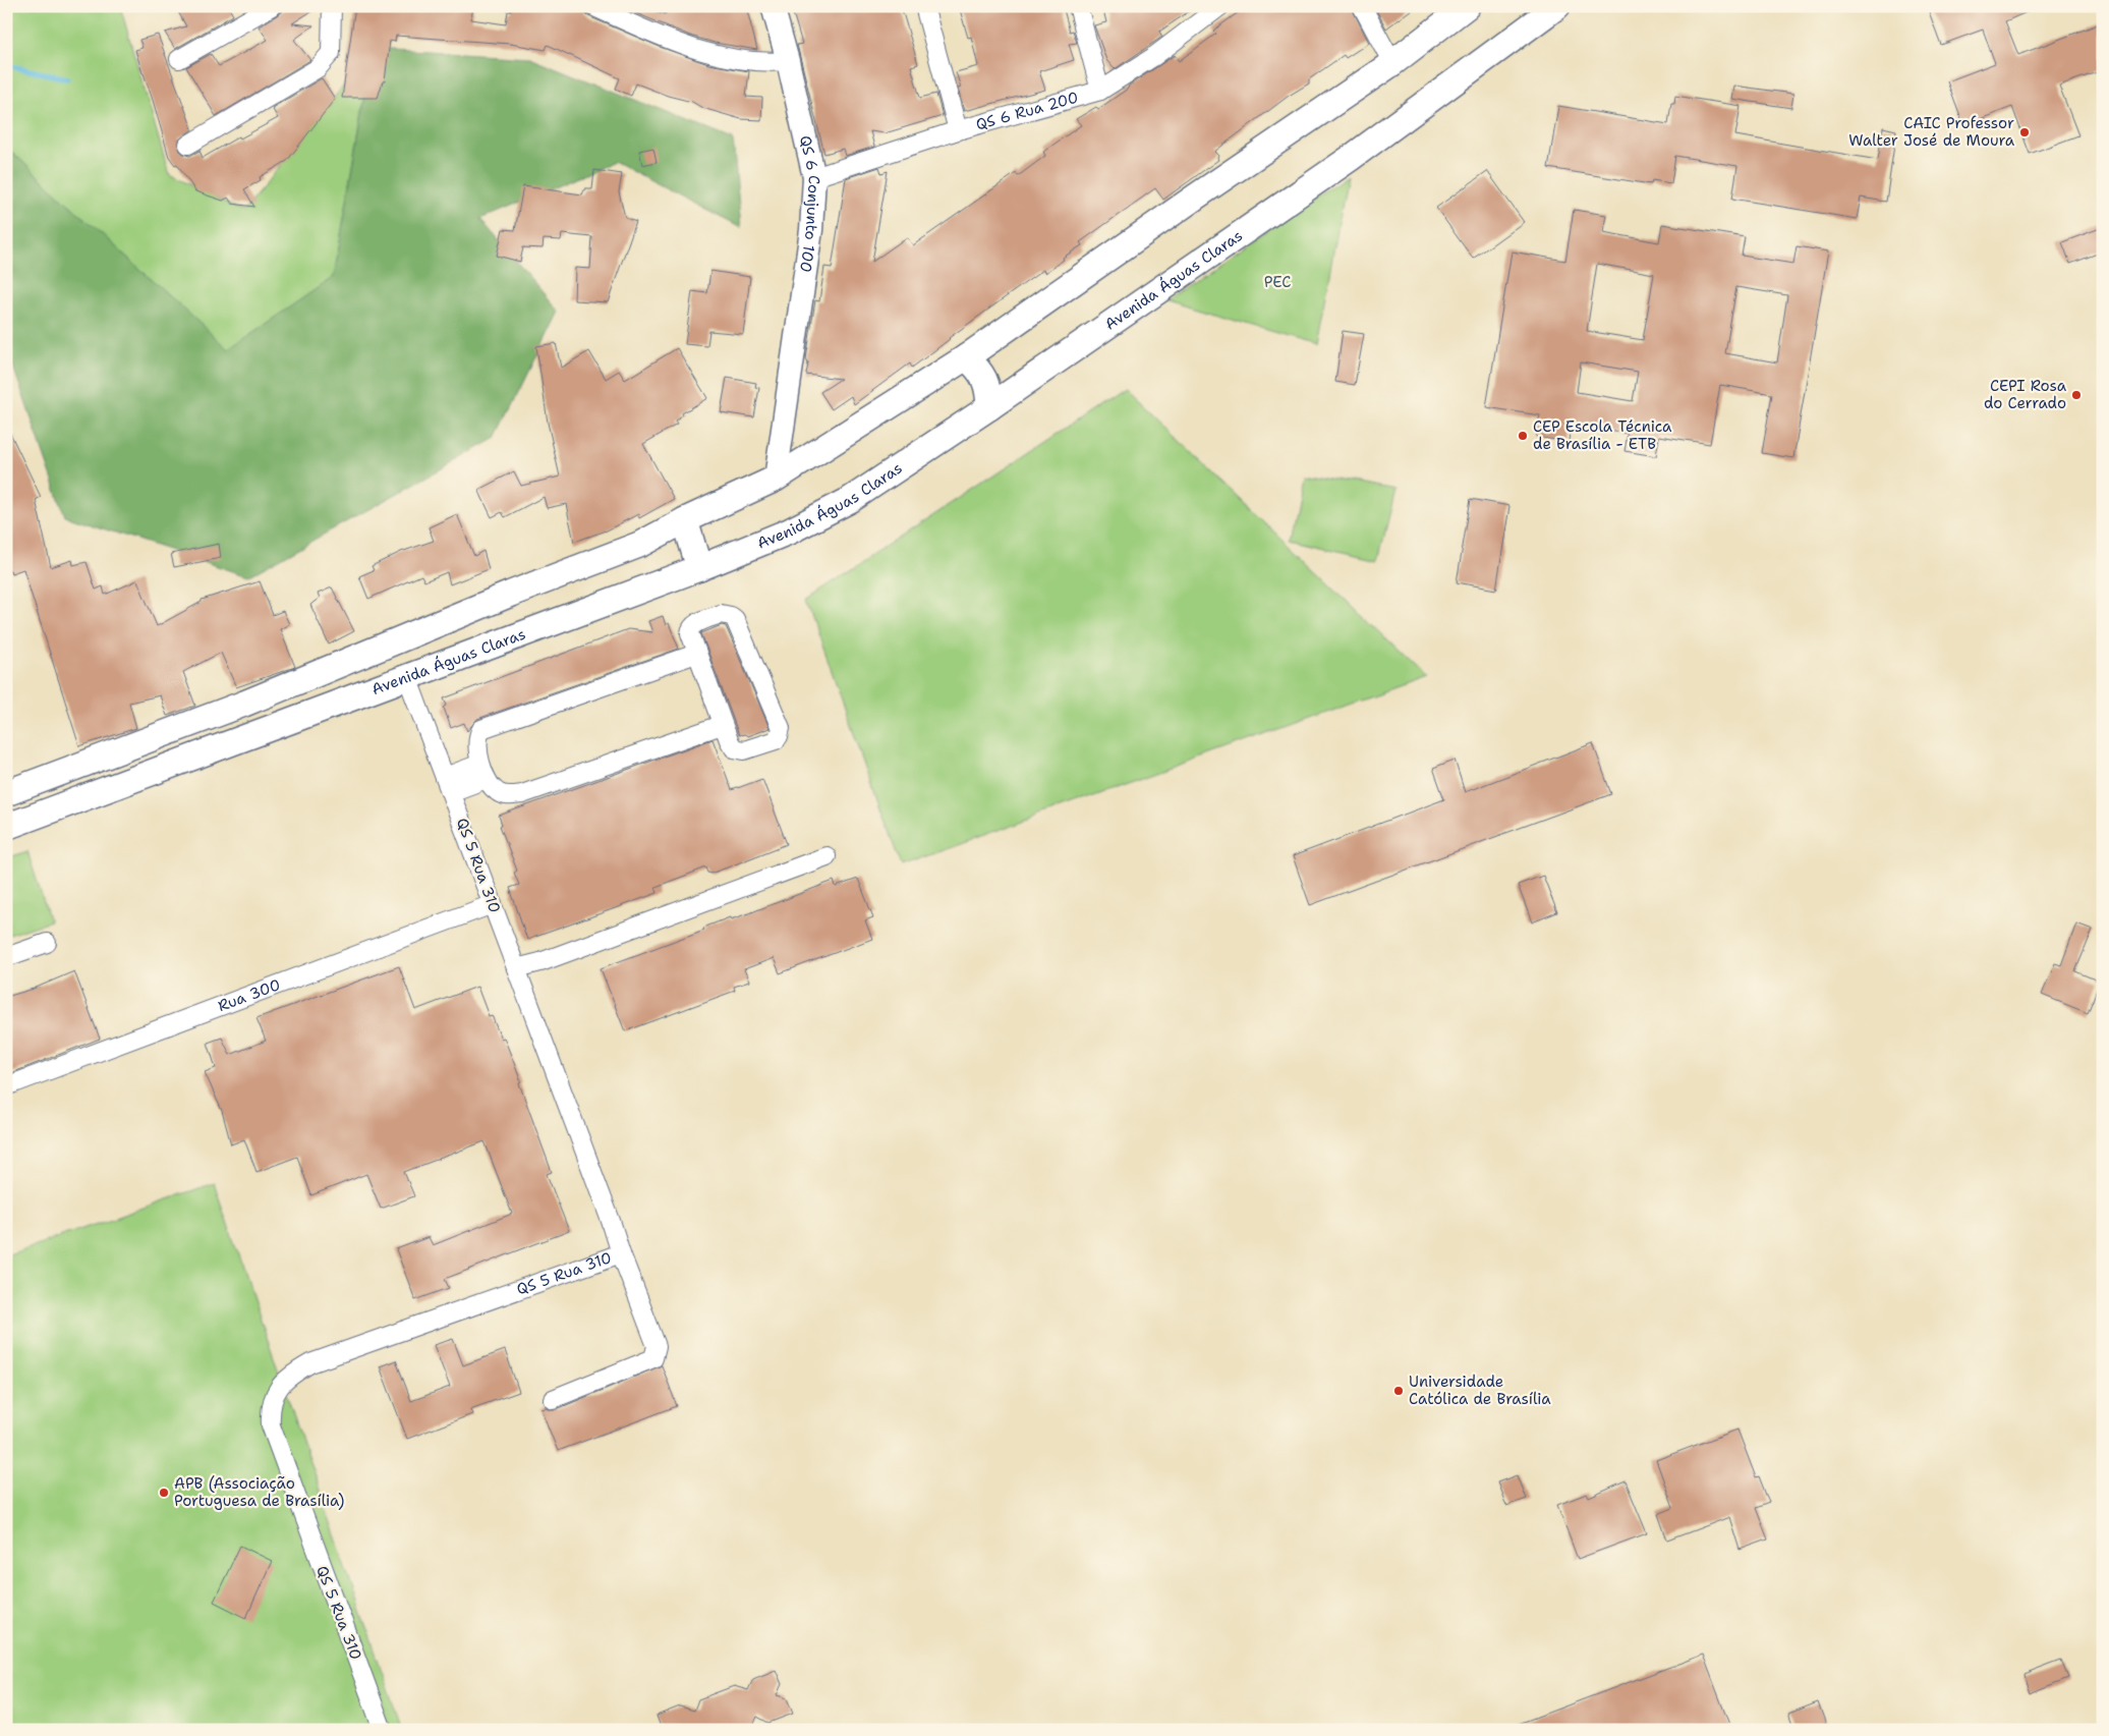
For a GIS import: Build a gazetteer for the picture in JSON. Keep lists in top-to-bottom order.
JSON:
{
  "streets": {
    "main road": ["Avenida Águas Claras"],
    "street": [
      "QS 6 Rua 200",
      "QS 6 Conjunto 100",
      "QS 5 Rua 310",
      "Rua 300"
    ]
  },
  "crossings": [
    ["QS 6 Rua 200", "QS 6 Conjunto 100"],
    ["Avenida Águas Claras", "QS 5 Rua 310"],
    ["QS 5 Rua 310", "Rua 300"]
  ],
  "parks": ["PEC"],
  "places": [
    "CAIC Professor Walter José de Moura",
    "CEPI Rosa do Cerrado",
    "CEP Escola Técnica de Brasília - ETB",
    "Universidade Católica de Brasília",
    "APB (Associação Portuguesa de Brasília)"
  ]
}
